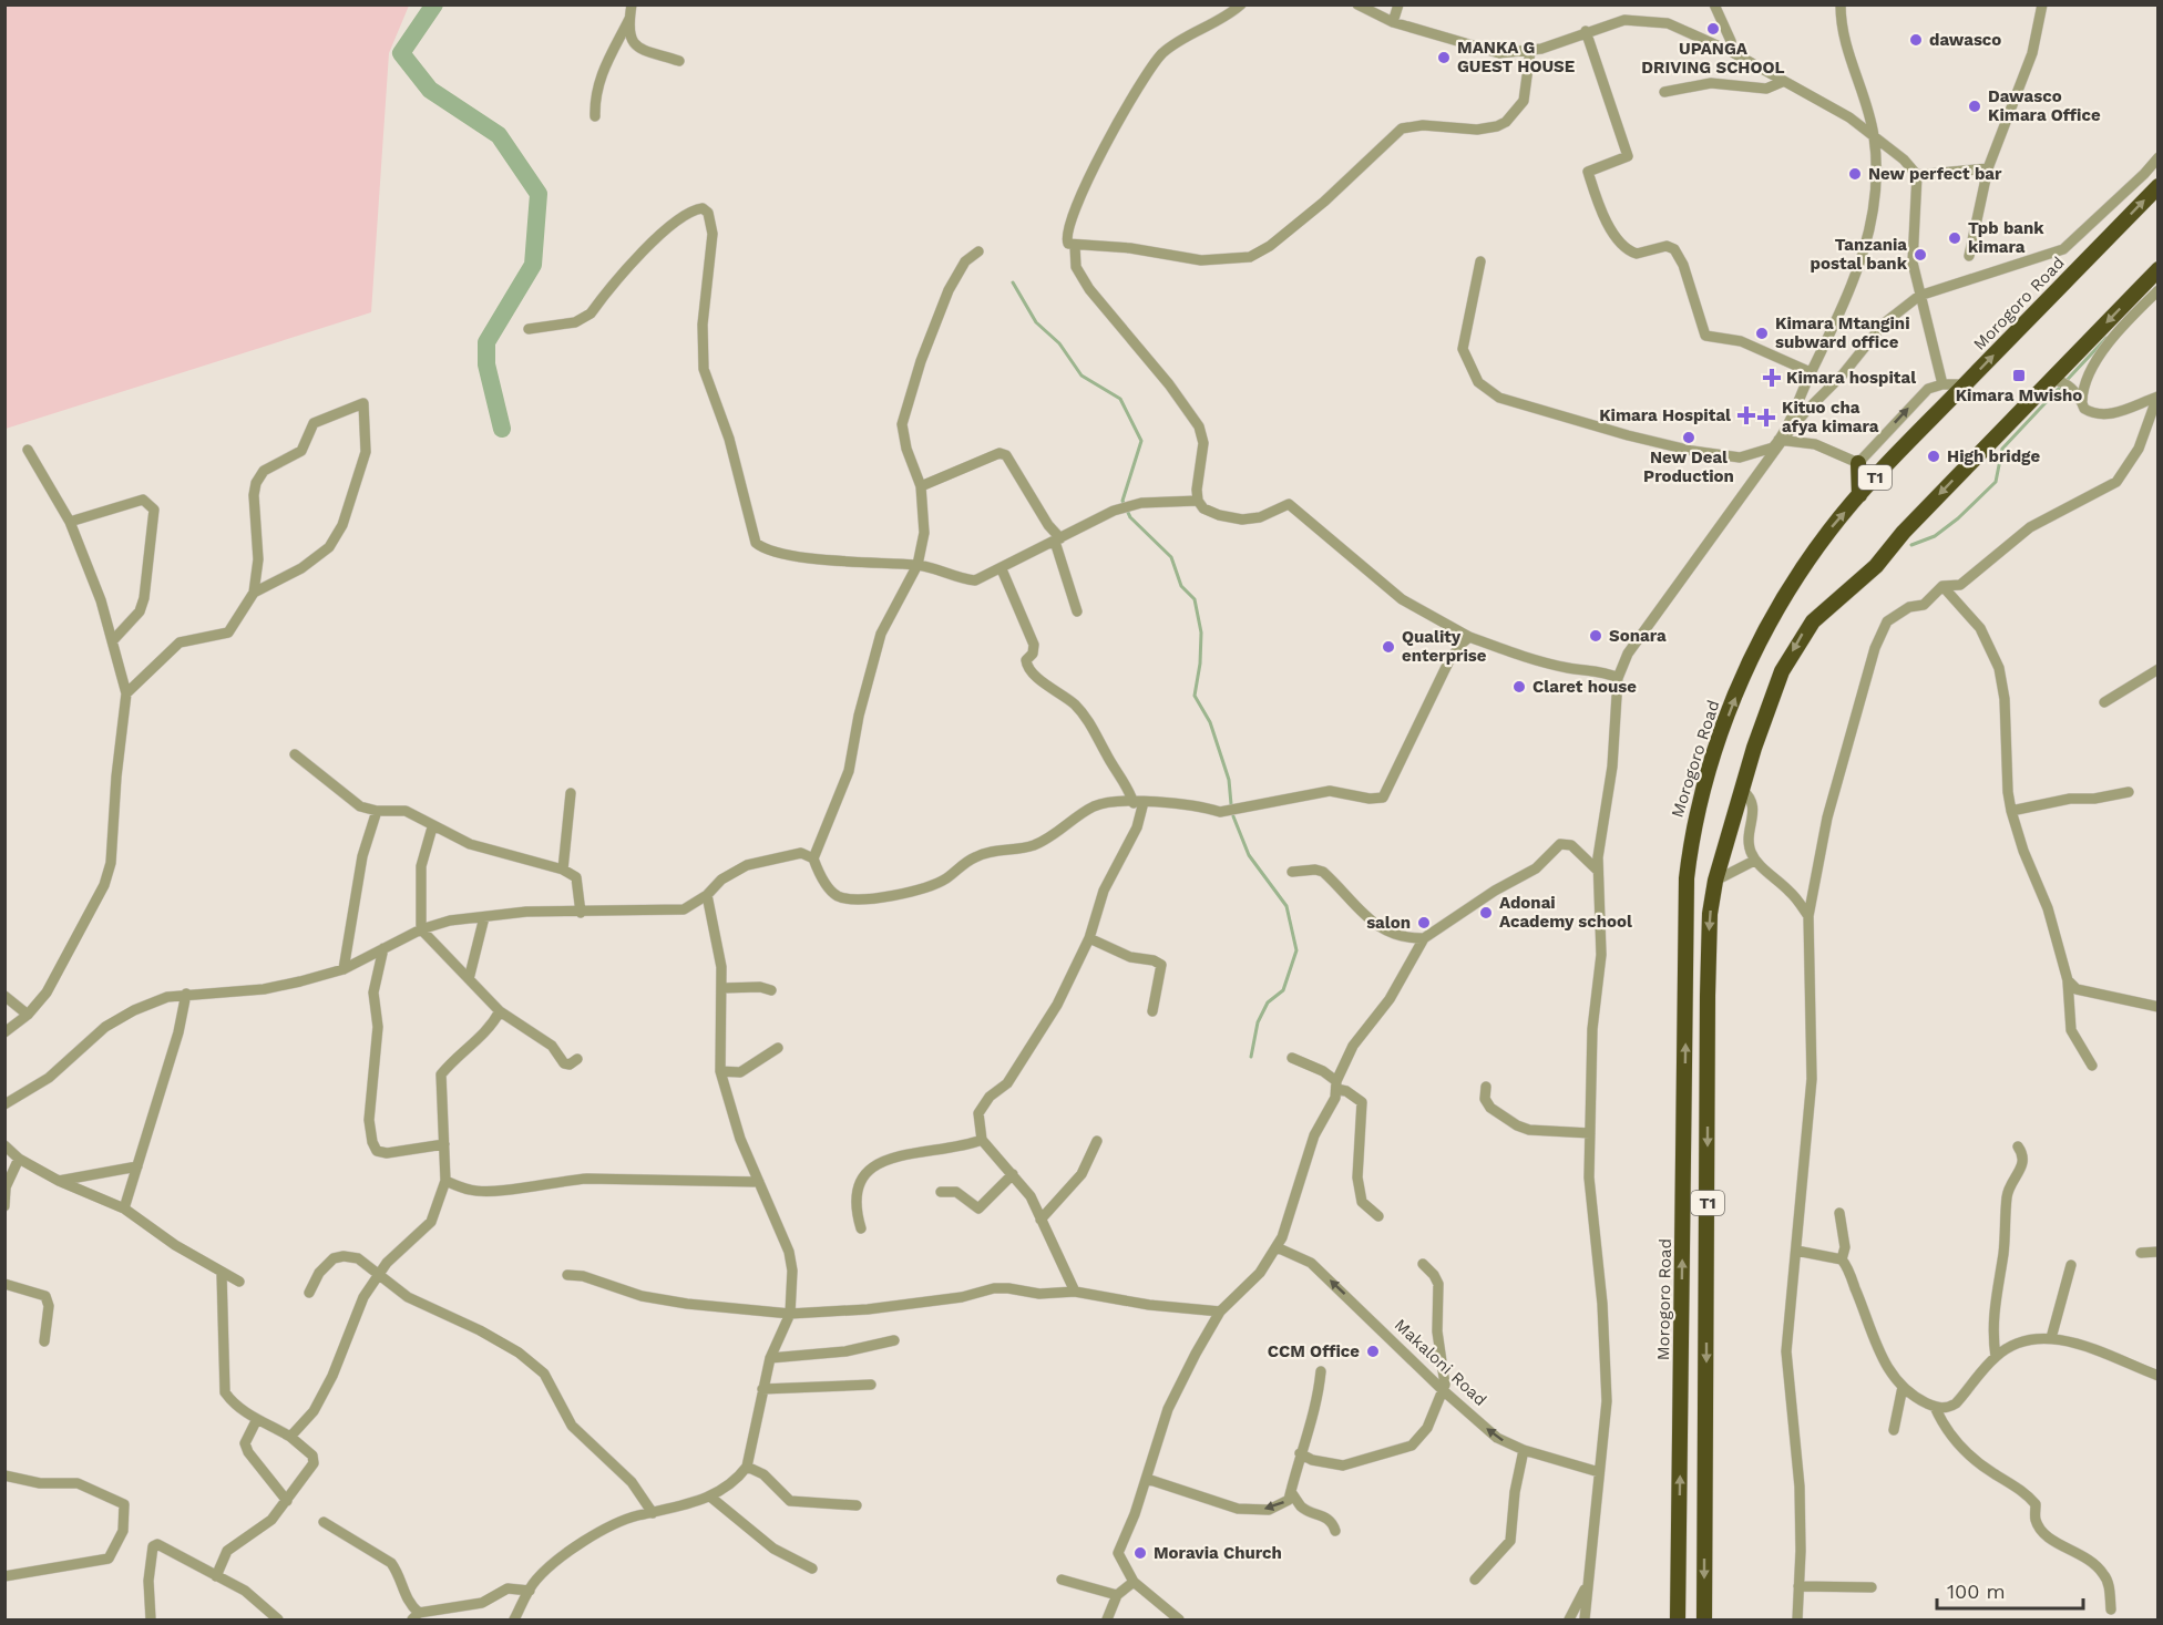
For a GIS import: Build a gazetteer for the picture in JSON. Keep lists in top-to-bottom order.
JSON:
{
  "streets": {
    "highway": ["Morogoro Road", "T1"],
    "street": ["Makaloni Road"]
  },
  "one_way": ["Makaloni Road"],
  "places": {
    "other": [
      "UPANGA DRIVING SCHOOL",
      "dawasco",
      "MANKA G GUEST HOUSE",
      "Dawasco Kimara Office",
      "New perfect bar",
      "Tpb bank kimara",
      "Tanzania postal bank",
      "Kimara Mtangini subward office",
      "New Deal Production",
      "High bridge",
      "Sonara",
      "Quality enterprise",
      "Claret house",
      "Adonai Academy school",
      "salon",
      "CCM Office",
      "Moravia Church"
    ],
    "transit": ["Kimara Mwisho"],
    "health": ["Kimara hospital", "Kimara Hospital", "Kituo cha afya kimara"]
  },
  "scale_bar": "100 m"
}
